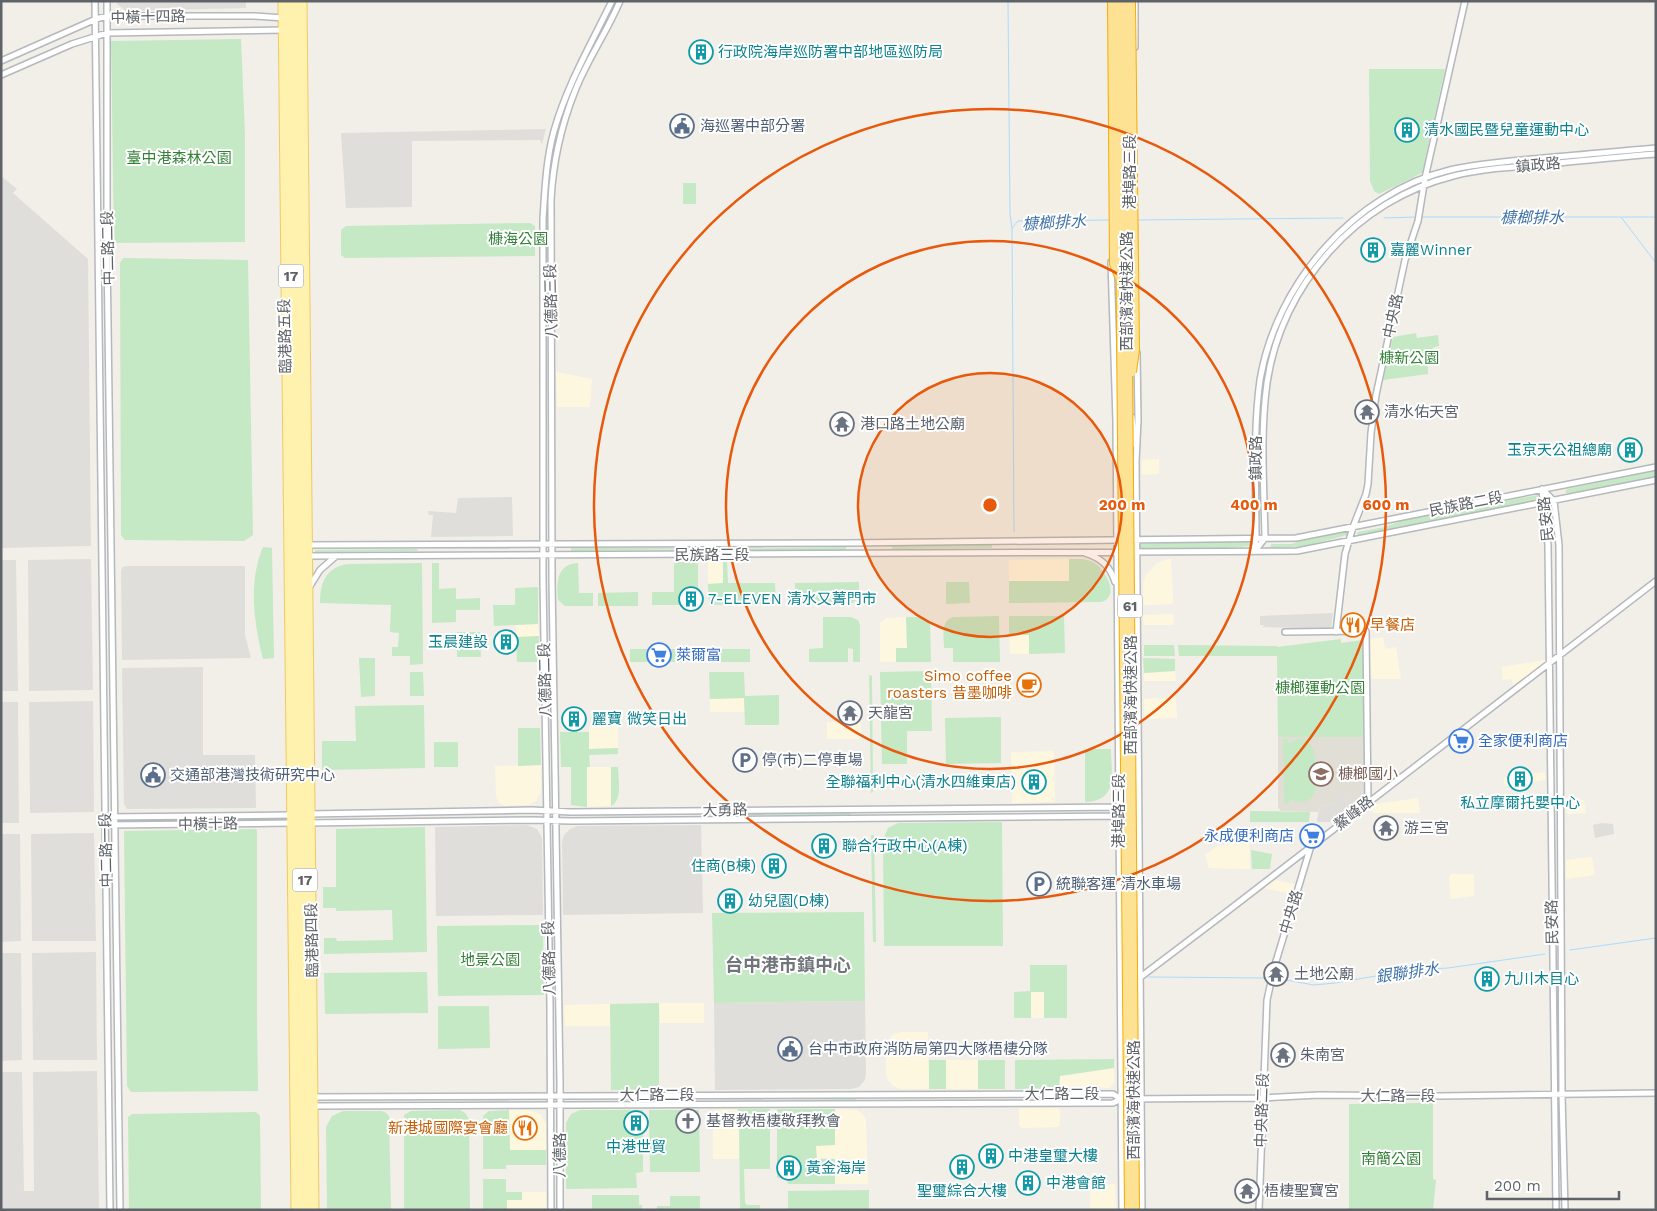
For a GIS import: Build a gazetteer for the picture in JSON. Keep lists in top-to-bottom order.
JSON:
{
  "streets": {
    "highway": ["西部濱海快速公路", "61"],
    "main road": ["17", "臨港路五段", "臨港路四段"],
    "street": [
      "中橫十四路",
      "鎮政路",
      "港埠路三段",
      "中二路二段",
      "八德路三段",
      "中央路",
      "民族路二段",
      "民安路",
      "民族路三段",
      "八德路二段",
      "大勇路",
      "鰲峰路",
      "中橫十路",
      "中二路一段",
      "八德路一段",
      "大仁路二段",
      "大仁路一段",
      "中央路二段",
      "八德路"
    ]
  },
  "crossings": [
    ["中橫十四路", "中二路二段"],
    ["中橫十四路", "臨港路五段"],
    ["鎮政路", "中央路"],
    ["鎮政路", "民族路二段"],
    ["港埠路三段", "西部濱海快速公路"],
    ["港埠路三段", "民族路二段"],
    ["港埠路三段", "民族路三段"],
    ["港埠路三段", "大勇路"],
    ["港埠路三段", "鰲峰路"],
    ["港埠路三段", "大仁路二段"],
    ["港埠路三段", "大仁路一段"],
    ["中二路二段", "中二路一段"],
    ["八德路三段", "民族路三段"],
    ["八德路三段", "八德路二段"],
    ["中央路", "民族路二段"],
    ["中央路", "鰲峰路"],
    ["中央路", "中央路二段"],
    ["臨港路五段", "民族路三段"],
    ["臨港路五段", "臨港路四段"],
    ["民族路二段", "民安路"],
    ["民族路二段", "民族路三段"],
    ["民安路", "鰲峰路"],
    ["民安路", "大仁路一段"],
    ["民族路三段", "八德路二段"],
    ["民族路三段", "臨港路四段"],
    ["八德路二段", "大勇路"],
    ["八德路二段", "八德路一段"],
    ["大勇路", "中橫十路"],
    ["大勇路", "臨港路四段"],
    ["大勇路", "八德路一段"],
    ["中橫十路", "中二路一段"],
    ["中橫十路", "臨港路四段"],
    ["臨港路四段", "大仁路二段"],
    ["八德路一段", "大仁路二段"],
    ["八德路一段", "八德路"],
    ["大仁路二段", "大仁路一段"],
    ["大仁路二段", "八德路"],
    ["大仁路一段", "中央路二段"]
  ],
  "districts": ["台中港市鎮中心"],
  "water": ["槺榔排水", "銀聯排水"],
  "parks": [
    "臺中港森林公園",
    "槺海公園",
    "槺新公園",
    "槺榔運動公園",
    "地景公園",
    "南簡公園"
  ],
  "places": {
    "building": [
      "行政院海岸巡防署中部地區巡防局",
      "清水國民暨兒童運動中心",
      "嘉麗Winner",
      "玉京天公祖總廟",
      "7-ELEVEN 清水又菁門市",
      "玉晨建設",
      "麗寶 微笑日出",
      "私立摩爾托嬰中心",
      "全聯福利中心(清水四維東店)",
      "聯合行政中心(A棟)",
      "住商(B棟)",
      "幼兒園(D棟)",
      "九川木目心",
      "中港世貿",
      "中港皇璽大樓",
      "聖璽綜合大樓",
      "黃金海岸",
      "中港會館"
    ],
    "public building": ["海巡署中部分署", "交通部港灣技術研究中心", "台中市政府消防局第四大隊梧棲分隊"],
    "temple": [
      "清水佑天宮",
      "港口路土地公廟",
      "天龍宮",
      "游三宮",
      "土地公廟",
      "朱南宮",
      "梧棲聖寶宮"
    ],
    "restaurant": ["早餐店", "新港城國際宴會廳"],
    "supermarket": ["萊爾富", "全家便利商店", "永成便利商店"],
    "cafe": ["Simo coffee roasters 昔墨咖啡"],
    "parking": ["停(市)二停車場", "統聯客運 清水車場"],
    "school or university": ["槺榔國小"],
    "church": ["基督教梧棲敬拜教會"]
  },
  "scale_bar": "200 m",
  "rings": ["200 m", "400 m", "600 m"]
}
